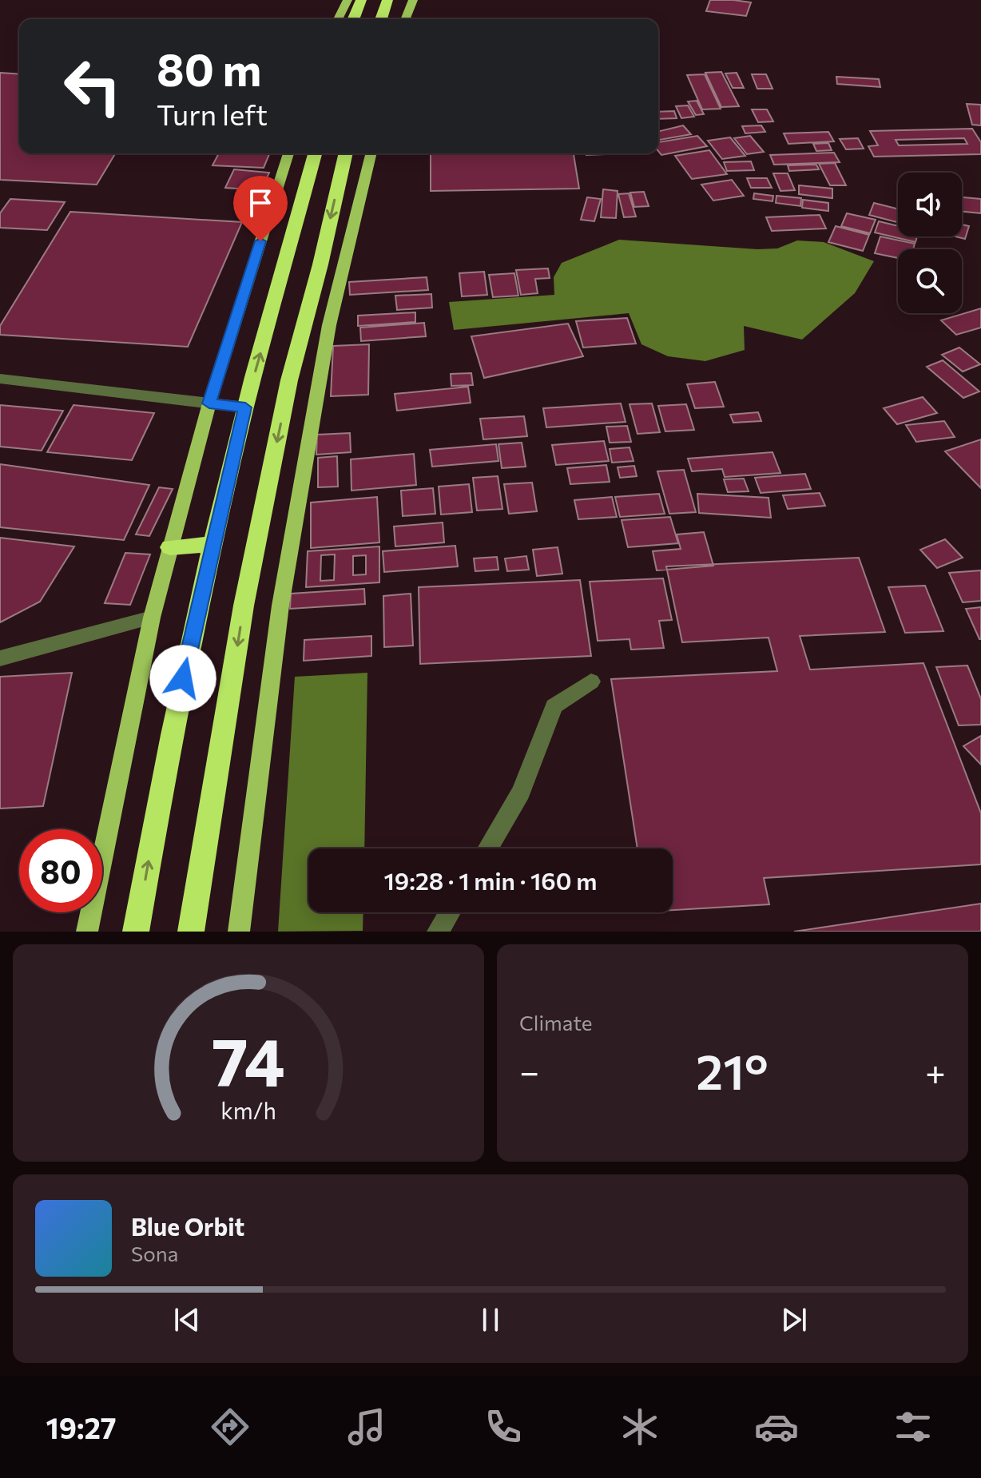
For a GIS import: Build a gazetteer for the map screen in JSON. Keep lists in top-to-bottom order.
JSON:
{
  "page": {
    "turn": ["80 m", "Turn left"],
    "limit": "80",
    "trip": "19:28 · 1 min · 160 m",
    "tile": "Climate",
    "heat": ["−", "21°", "+"],
    "song": ["Blue Orbit", "Sona"],
    "tabs": "19:27",
    "gauge": ["74", "km/h"]
  }
}
